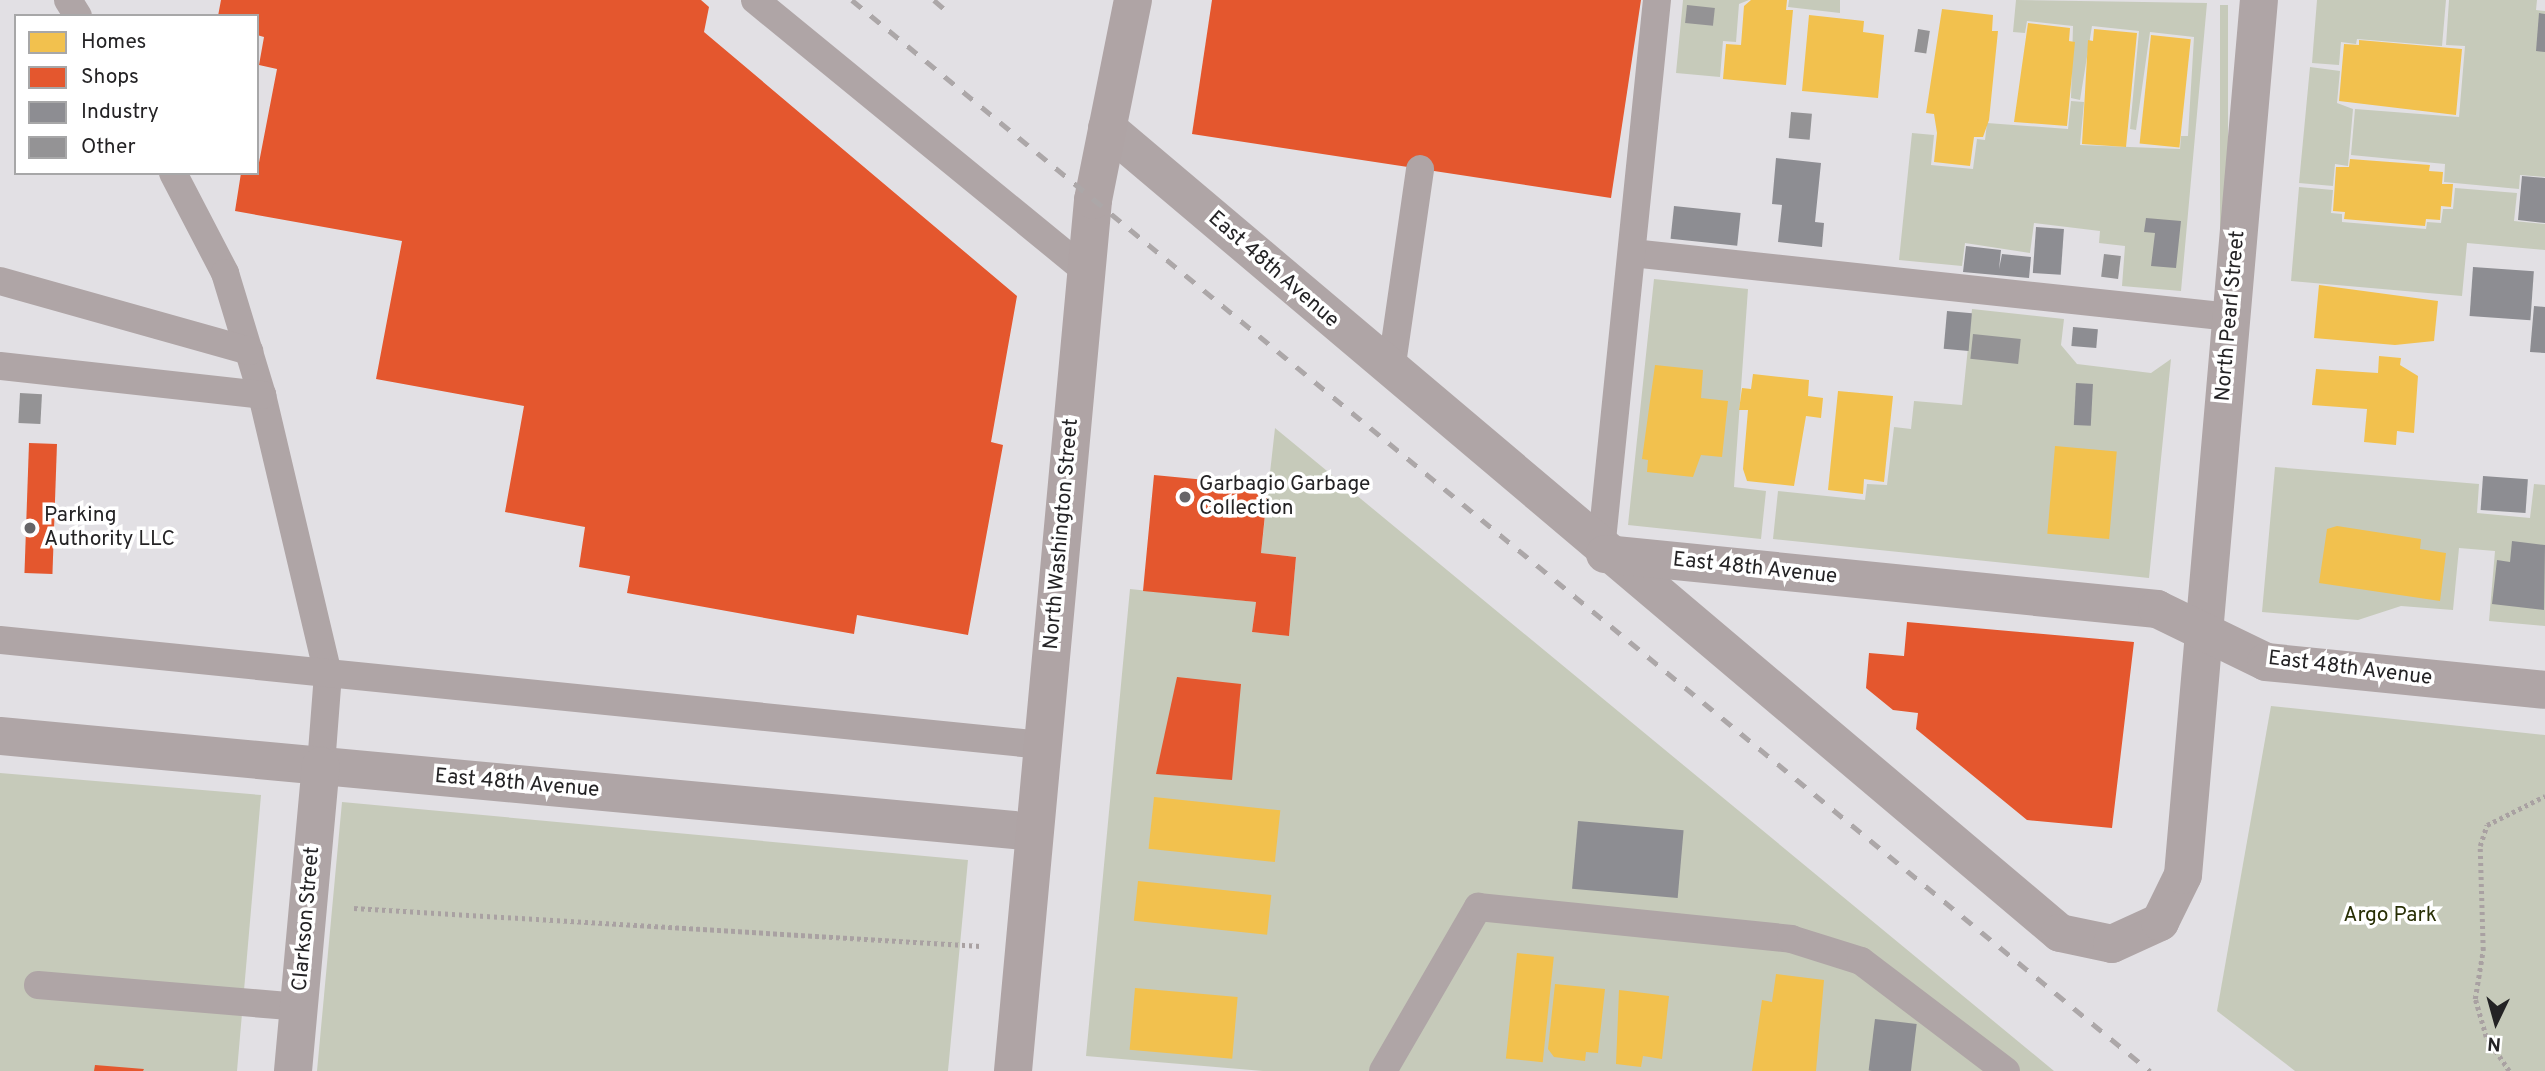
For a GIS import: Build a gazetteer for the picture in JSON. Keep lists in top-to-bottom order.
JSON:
{
  "streets": {
    "main road": ["North Washington Street"],
    "street": ["East 48th Avenue", "North Pearl Street", "Clarkson Street"]
  },
  "crossings": [
    ["East 48th Avenue", "North Pearl Street"],
    ["East 48th Avenue", "North Washington Street"],
    ["East 48th Avenue", "Clarkson Street"]
  ],
  "parks": ["Argo Park"],
  "places": ["Garbagio Garbage Collection", "Parking Authority LLC"],
  "legend": [
    "Homes",
    "Shops",
    "Industry",
    "Other"
  ],
  "north": "bottom"
}
